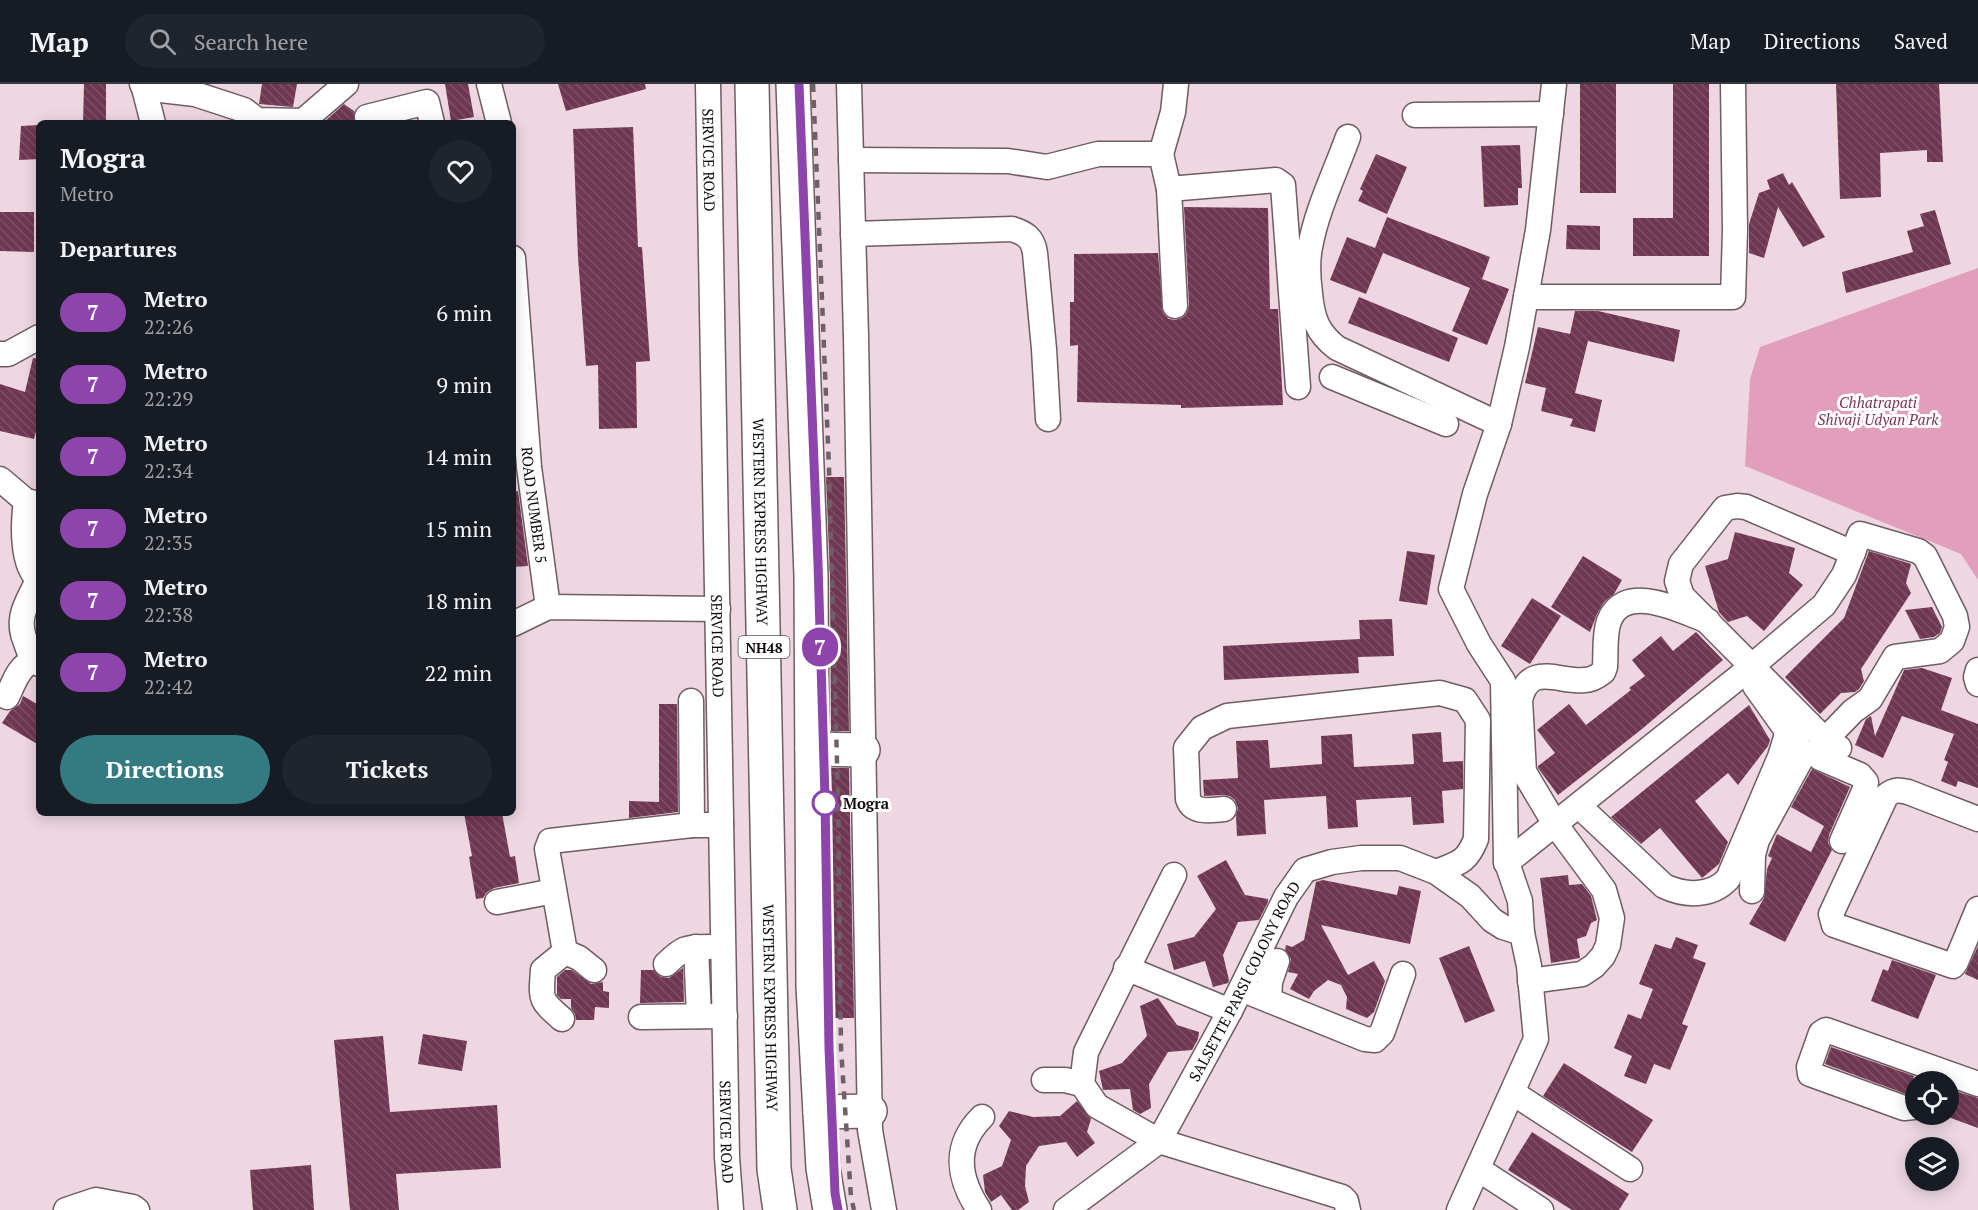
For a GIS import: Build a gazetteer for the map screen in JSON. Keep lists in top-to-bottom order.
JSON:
{
  "streets": {
    "highway": ["WESTERN EXPRESS HIGHWAY", "NH48"],
    "street": ["SERVICE ROAD", "ROAD NUMBER 5", "SALSETTE PARSI COLONY ROAD"]
  },
  "parks": ["Chhatrapati Shivaji Udyan Park"],
  "places": ["Mogra"],
  "lines": ["metro line 7"],
  "page": {
    "header": "Map",
    "search": "Search here",
    "nav": ["Map", "Directions", "Saved"],
    "on_map": "7",
    "heading": [
      ["Mogra", "Metro"],
      "Departures"
    ],
    "list": [
      {
        "mark": "7",
        "name": "Metro",
        "note": "22:26",
        "value": "6 min"
      },
      {
        "mark": "7",
        "name": "Metro",
        "note": "22:29",
        "value": "9 min"
      },
      {
        "mark": "7",
        "name": "Metro",
        "note": "22:34",
        "value": "14 min"
      },
      {
        "mark": "7",
        "name": "Metro",
        "note": "22:35",
        "value": "15 min"
      },
      {
        "mark": "7",
        "name": "Metro",
        "note": "22:38",
        "value": "18 min"
      },
      {
        "mark": "7",
        "name": "Metro",
        "note": "22:42",
        "value": "22 min"
      }
    ],
    "buttons": ["Directions", "Tickets"]
  }
}
